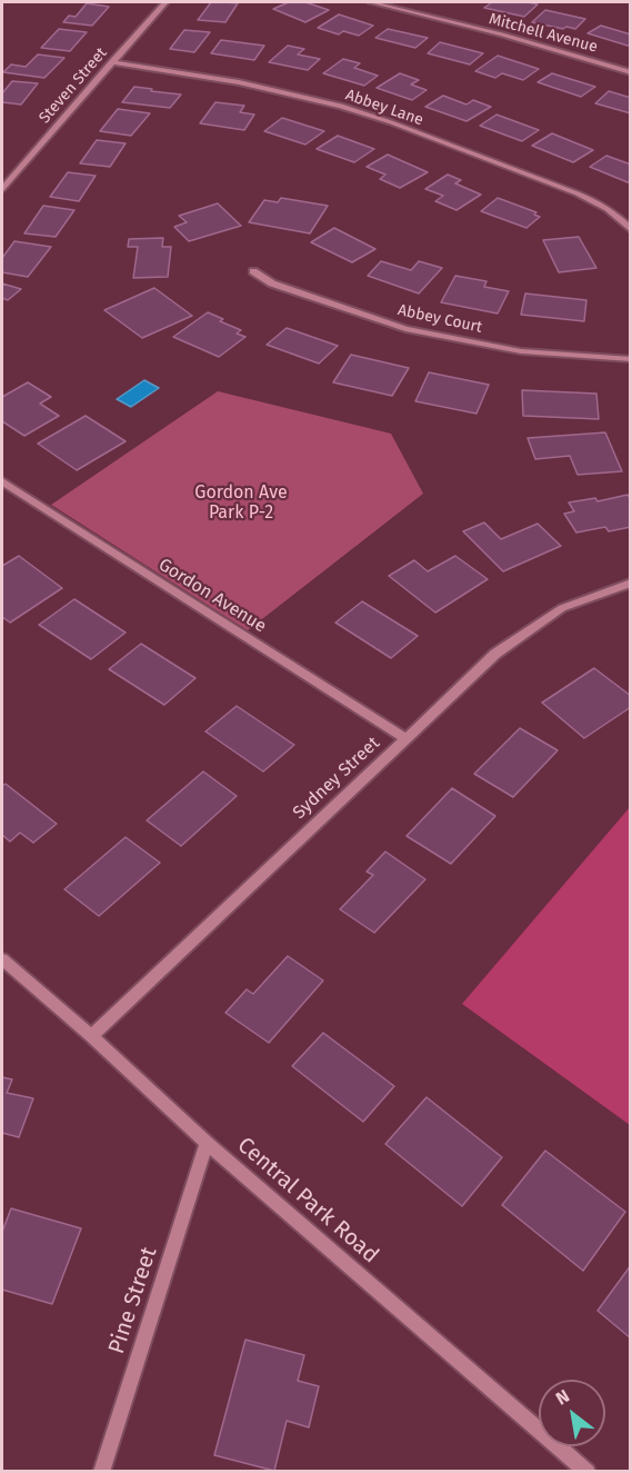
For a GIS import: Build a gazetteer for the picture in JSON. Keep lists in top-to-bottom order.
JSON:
{
  "streets": {
    "street": [
      "Mitchell Avenue",
      "Steven Street",
      "Abbey Lane",
      "Abbey Court",
      "Gordon Avenue",
      "Sydney Street",
      "Central Park Road",
      "Pine Street"
    ]
  },
  "crossings": [
    ["Steven Street", "Abbey Lane"],
    ["Gordon Avenue", "Sydney Street"],
    ["Sydney Street", "Central Park Road"],
    ["Central Park Road", "Pine Street"]
  ],
  "parks": ["Gordon Ave Park P-2"],
  "north": "top left"
}
